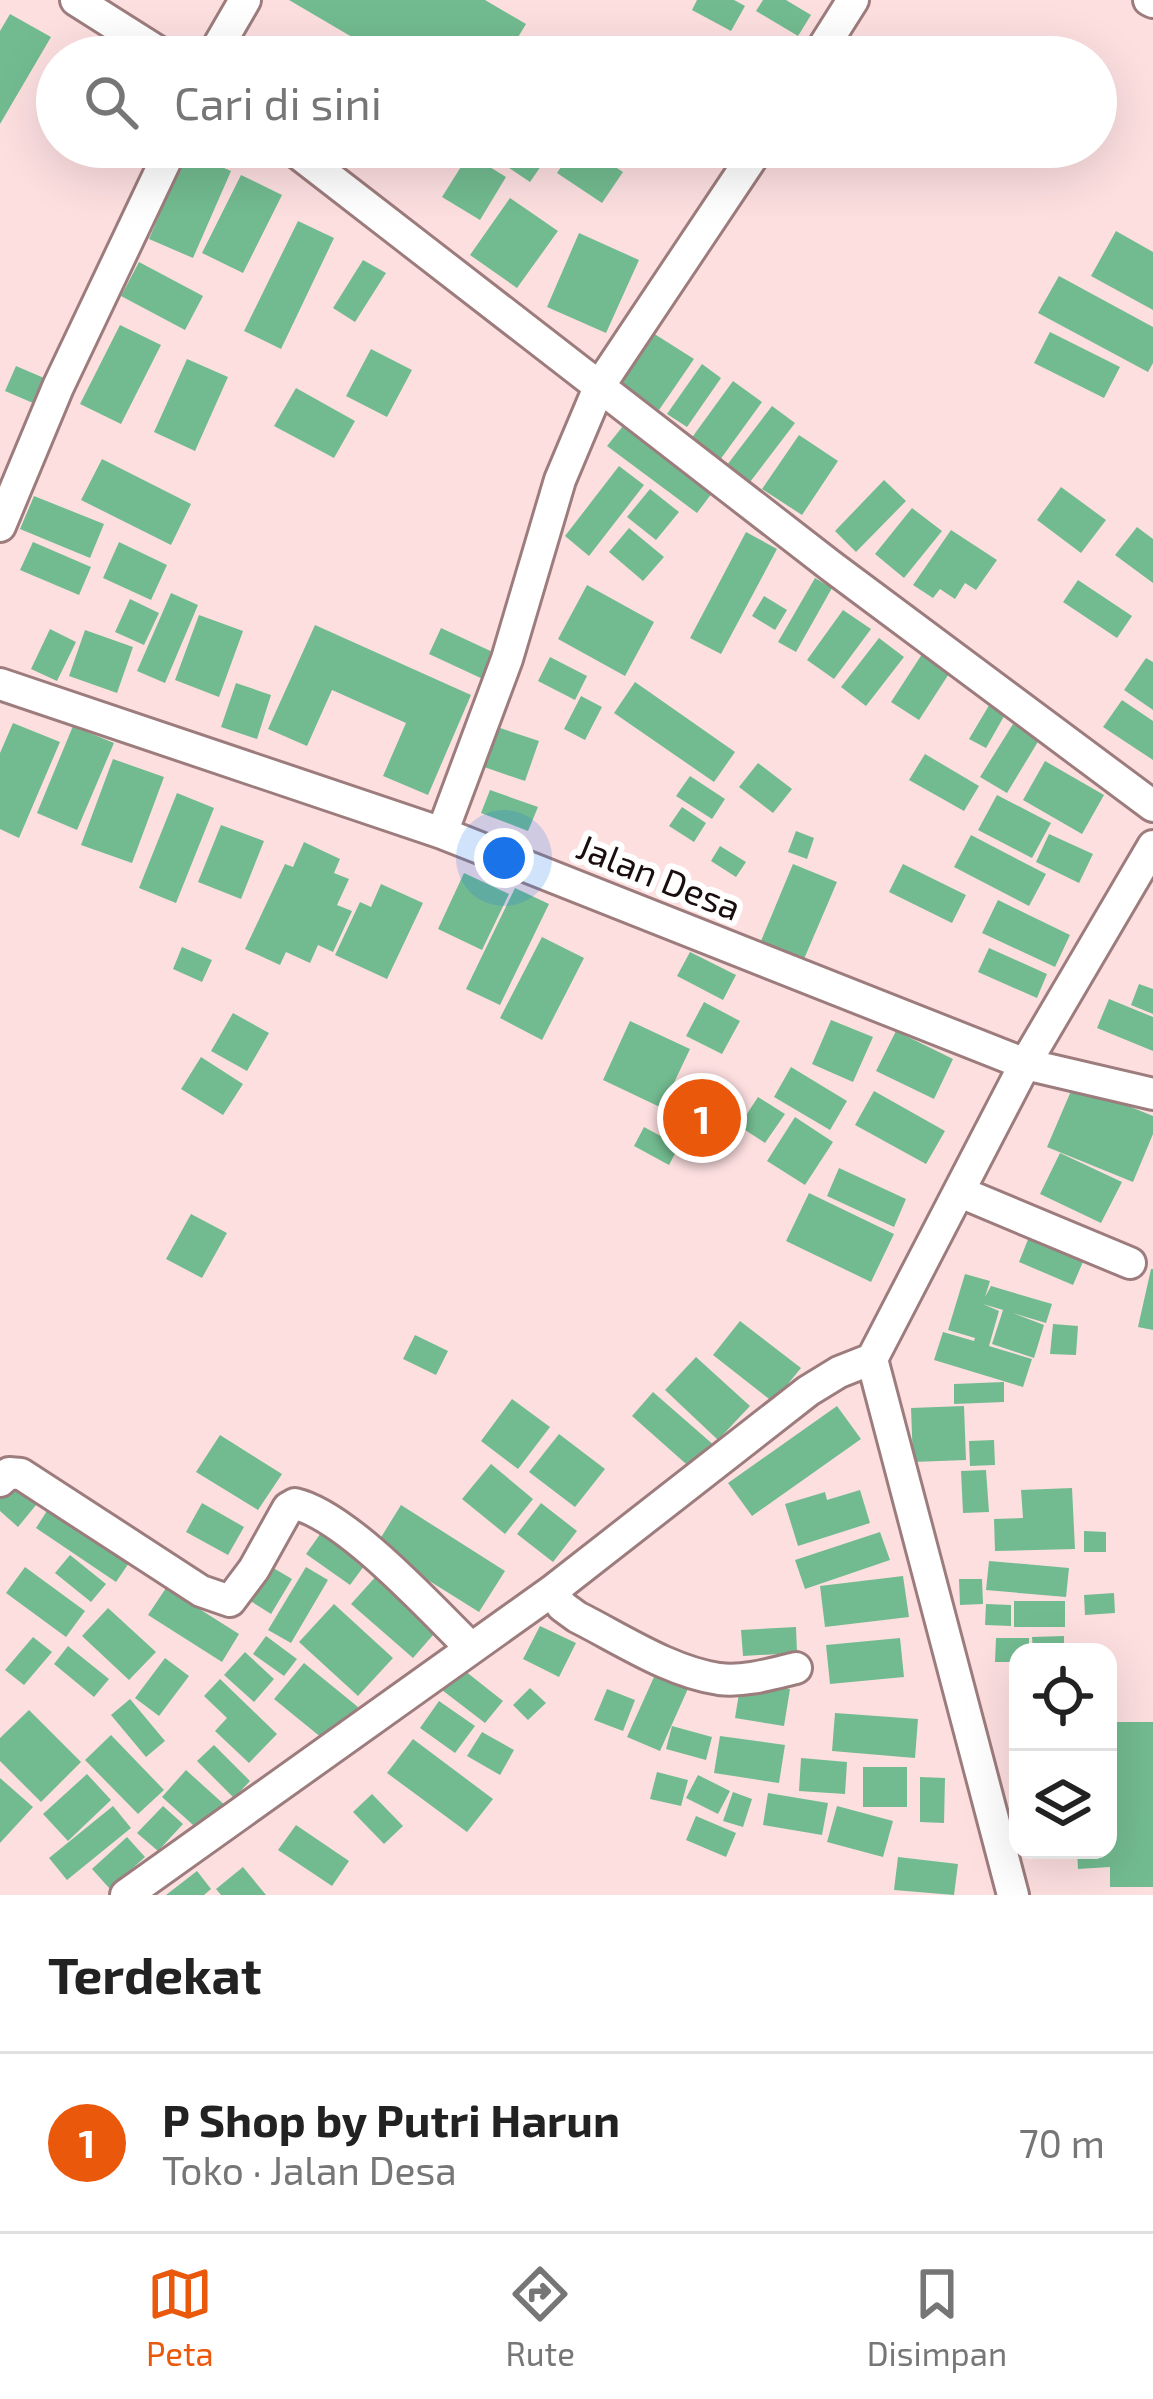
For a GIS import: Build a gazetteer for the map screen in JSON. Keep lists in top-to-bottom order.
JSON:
{
  "streets": {
    "street": ["Jalan Desa"]
  },
  "page": {
    "search": "Cari di sini",
    "pins": "1",
    "heading": "Terdekat",
    "list": [
      {
        "mark": "1",
        "name": "P Shop by Putri Harun",
        "note": "Toko · Jalan Desa",
        "value": "70 m"
      }
    ],
    "nav": ["Peta", "Rute", "Disimpan"]
  }
}
